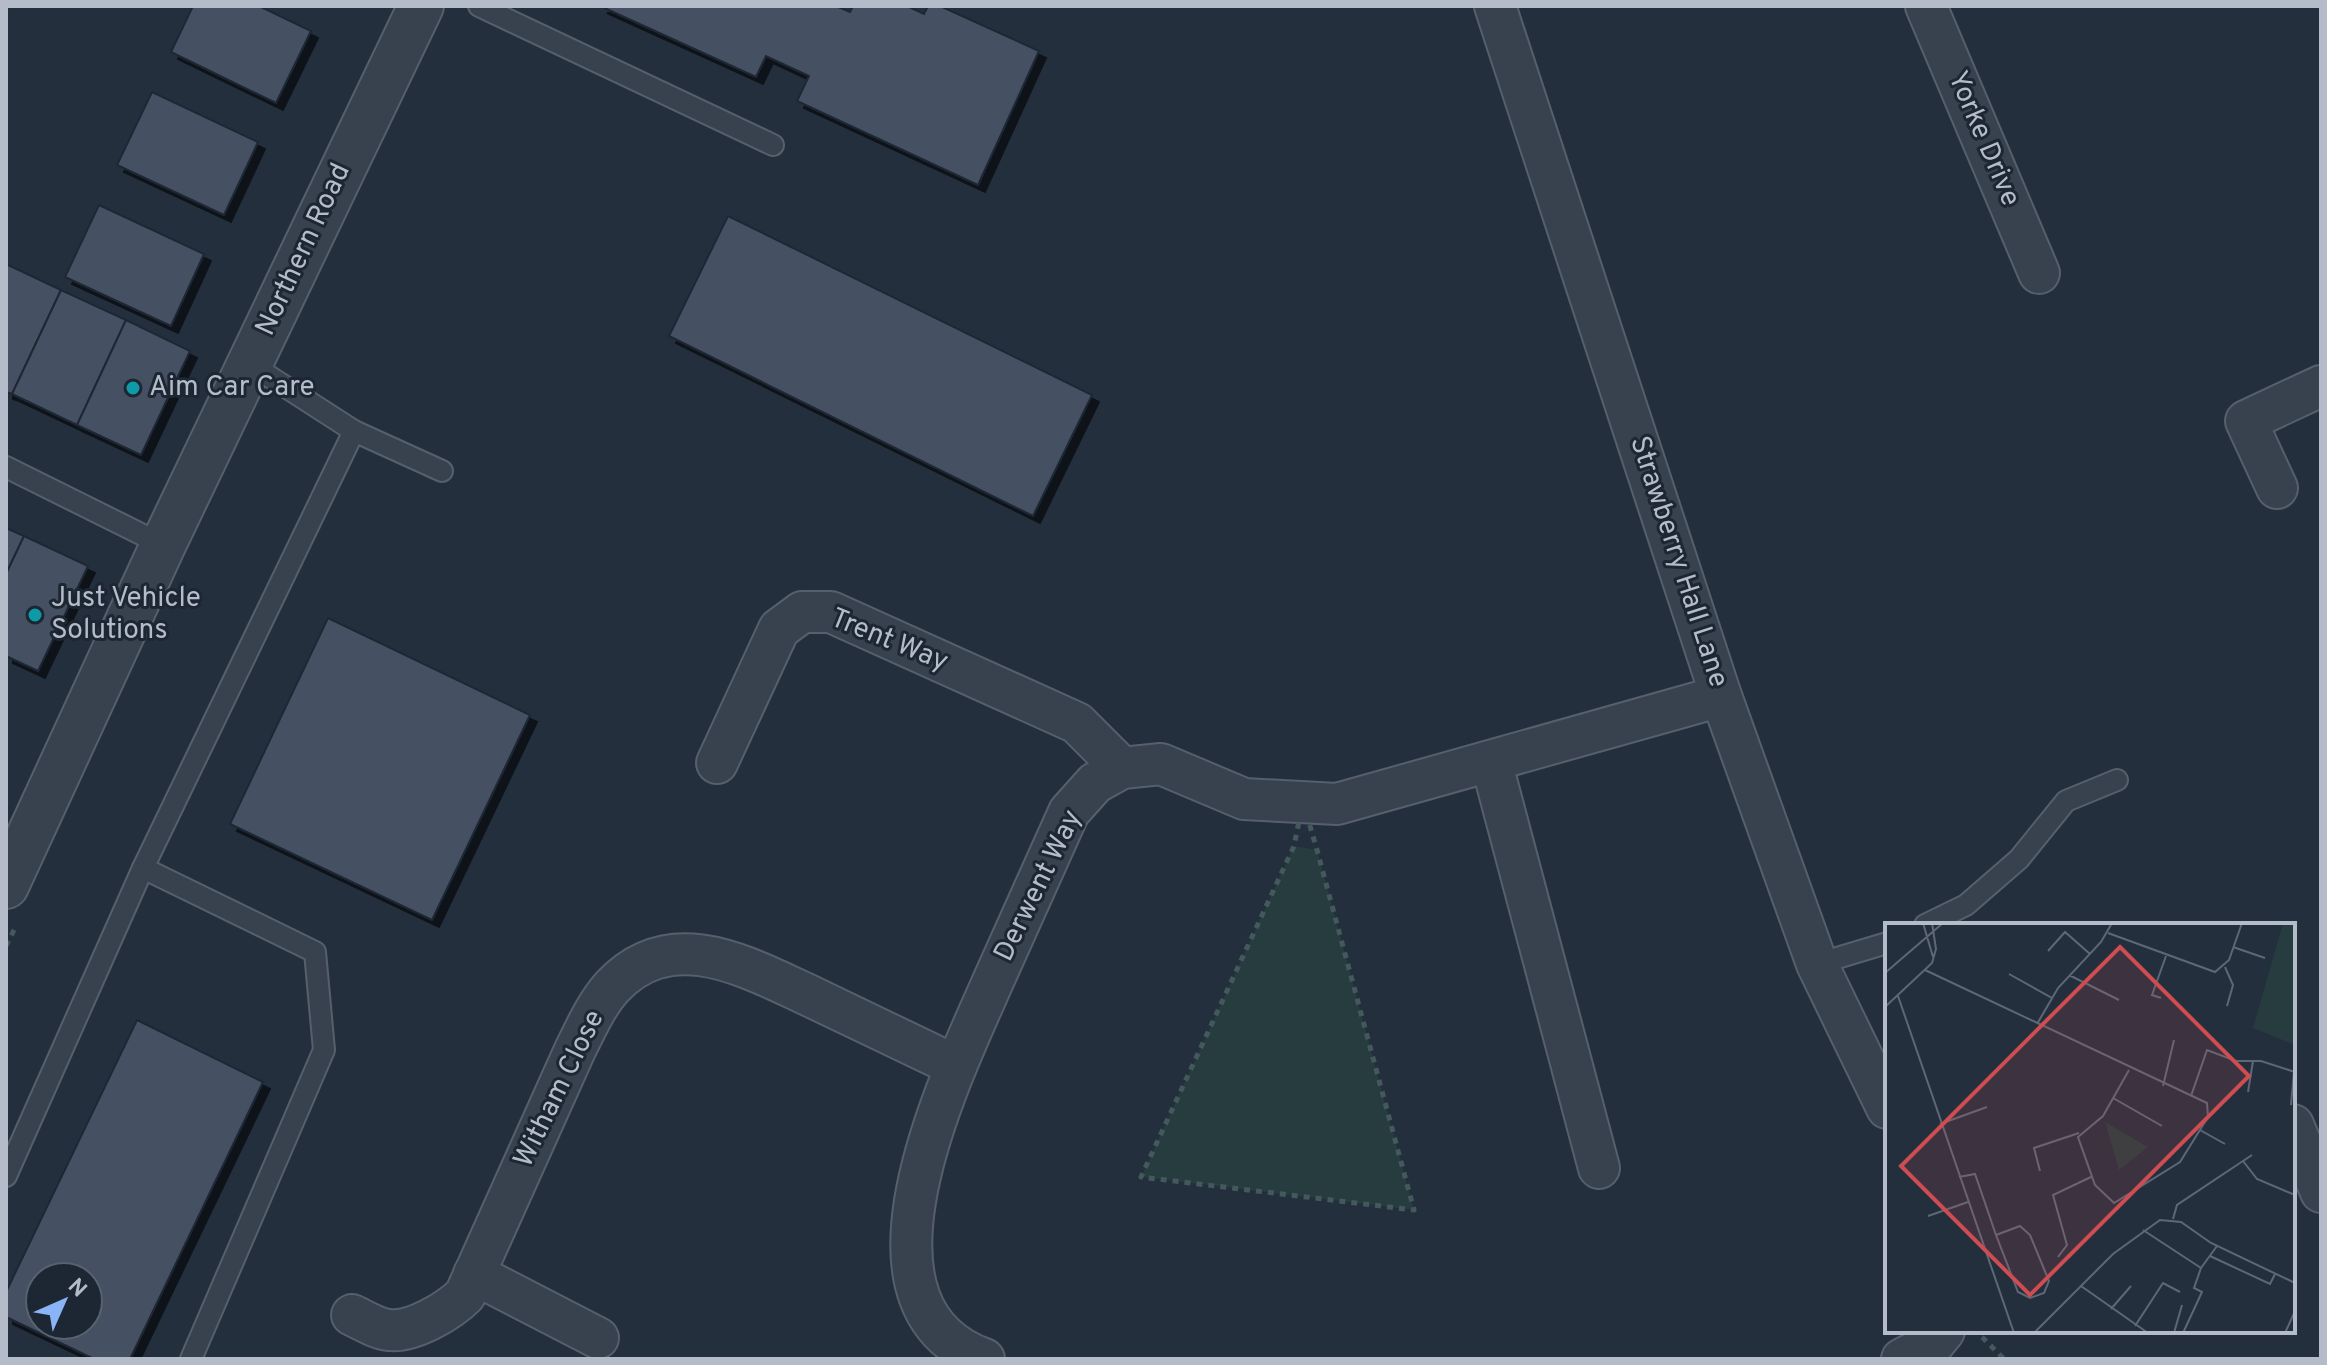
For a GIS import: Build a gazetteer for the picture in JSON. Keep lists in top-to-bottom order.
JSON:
{
  "streets": {
    "street": [
      "Yorke Drive",
      "Northern Road",
      "Strawberry Hall Lane",
      "Trent Way",
      "Derwent Way",
      "Witham Close"
    ]
  },
  "crossings": [
    ["Strawberry Hall Lane", "Derwent Way"],
    ["Trent Way", "Derwent Way"],
    ["Derwent Way", "Witham Close"]
  ],
  "places": ["Aim Car Care", "Just Vehicle Solutions"],
  "north": "top right"
}
